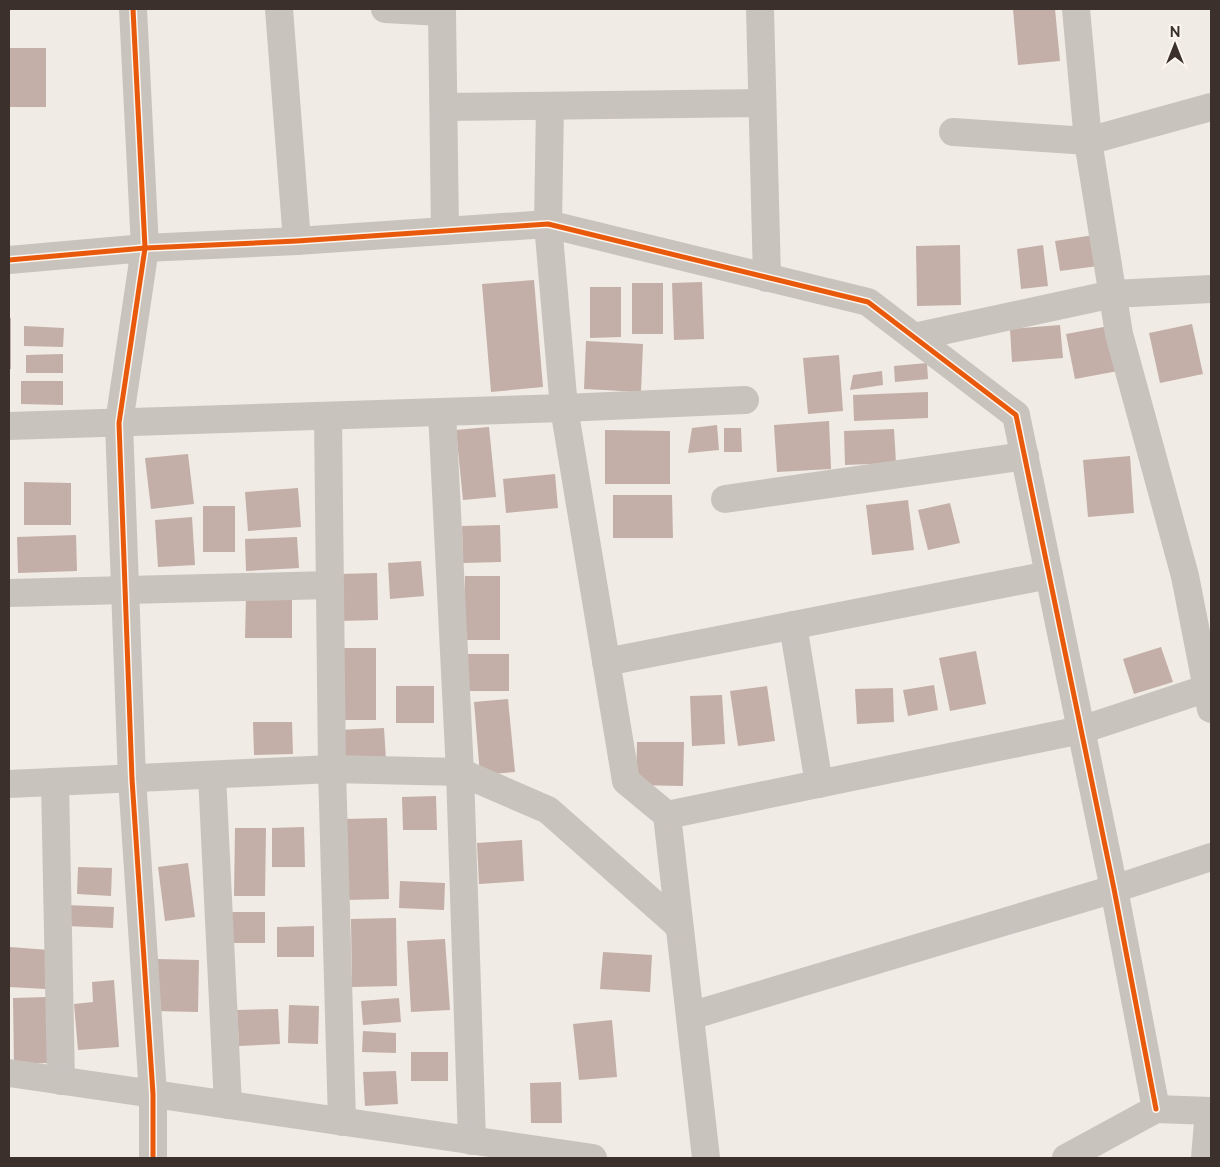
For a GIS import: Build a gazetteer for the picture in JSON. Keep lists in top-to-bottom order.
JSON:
{
  "north": "top"
}
